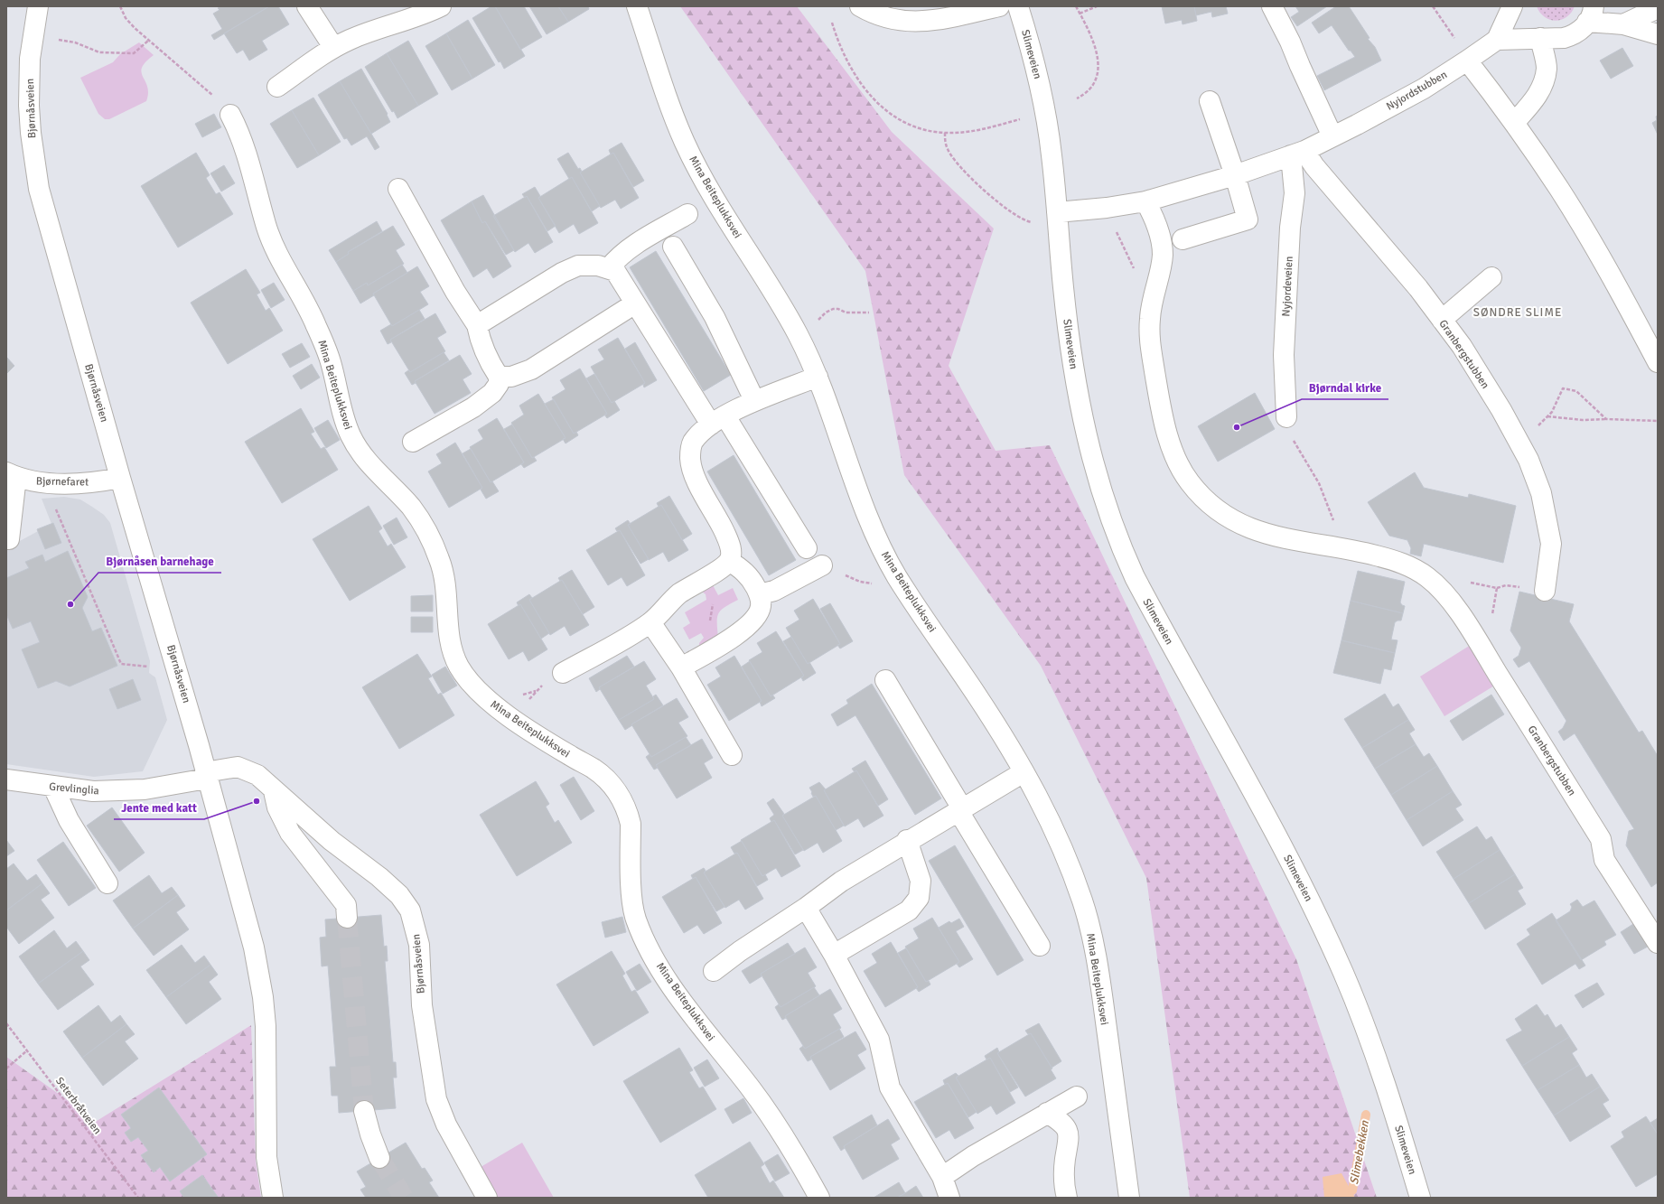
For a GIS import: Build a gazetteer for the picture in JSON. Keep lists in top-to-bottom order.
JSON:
{
  "streets": {
    "street": [
      "Slimeveien",
      "Nyjordstubben",
      "Bjørnåsveien",
      "Mina Beiteplukksvei",
      "Nyjordeveien",
      "Granbergstubben",
      "Bjørnefaret",
      "Grevlinglia"
    ],
    "path": ["Seterbråtveien"]
  },
  "crossings": [
    ["Bjørnåsveien", "Bjørnefaret"],
    ["Bjørnåsveien", "Grevlinglia"],
    ["Nyjordeveien", "Granbergstubben"]
  ],
  "districts": ["SØNDRE SLIME"],
  "water": ["Slimebekken"],
  "places": ["Bjørndal kirke", "Bjørnåsen barnehage", "Jente med katt"]
}
